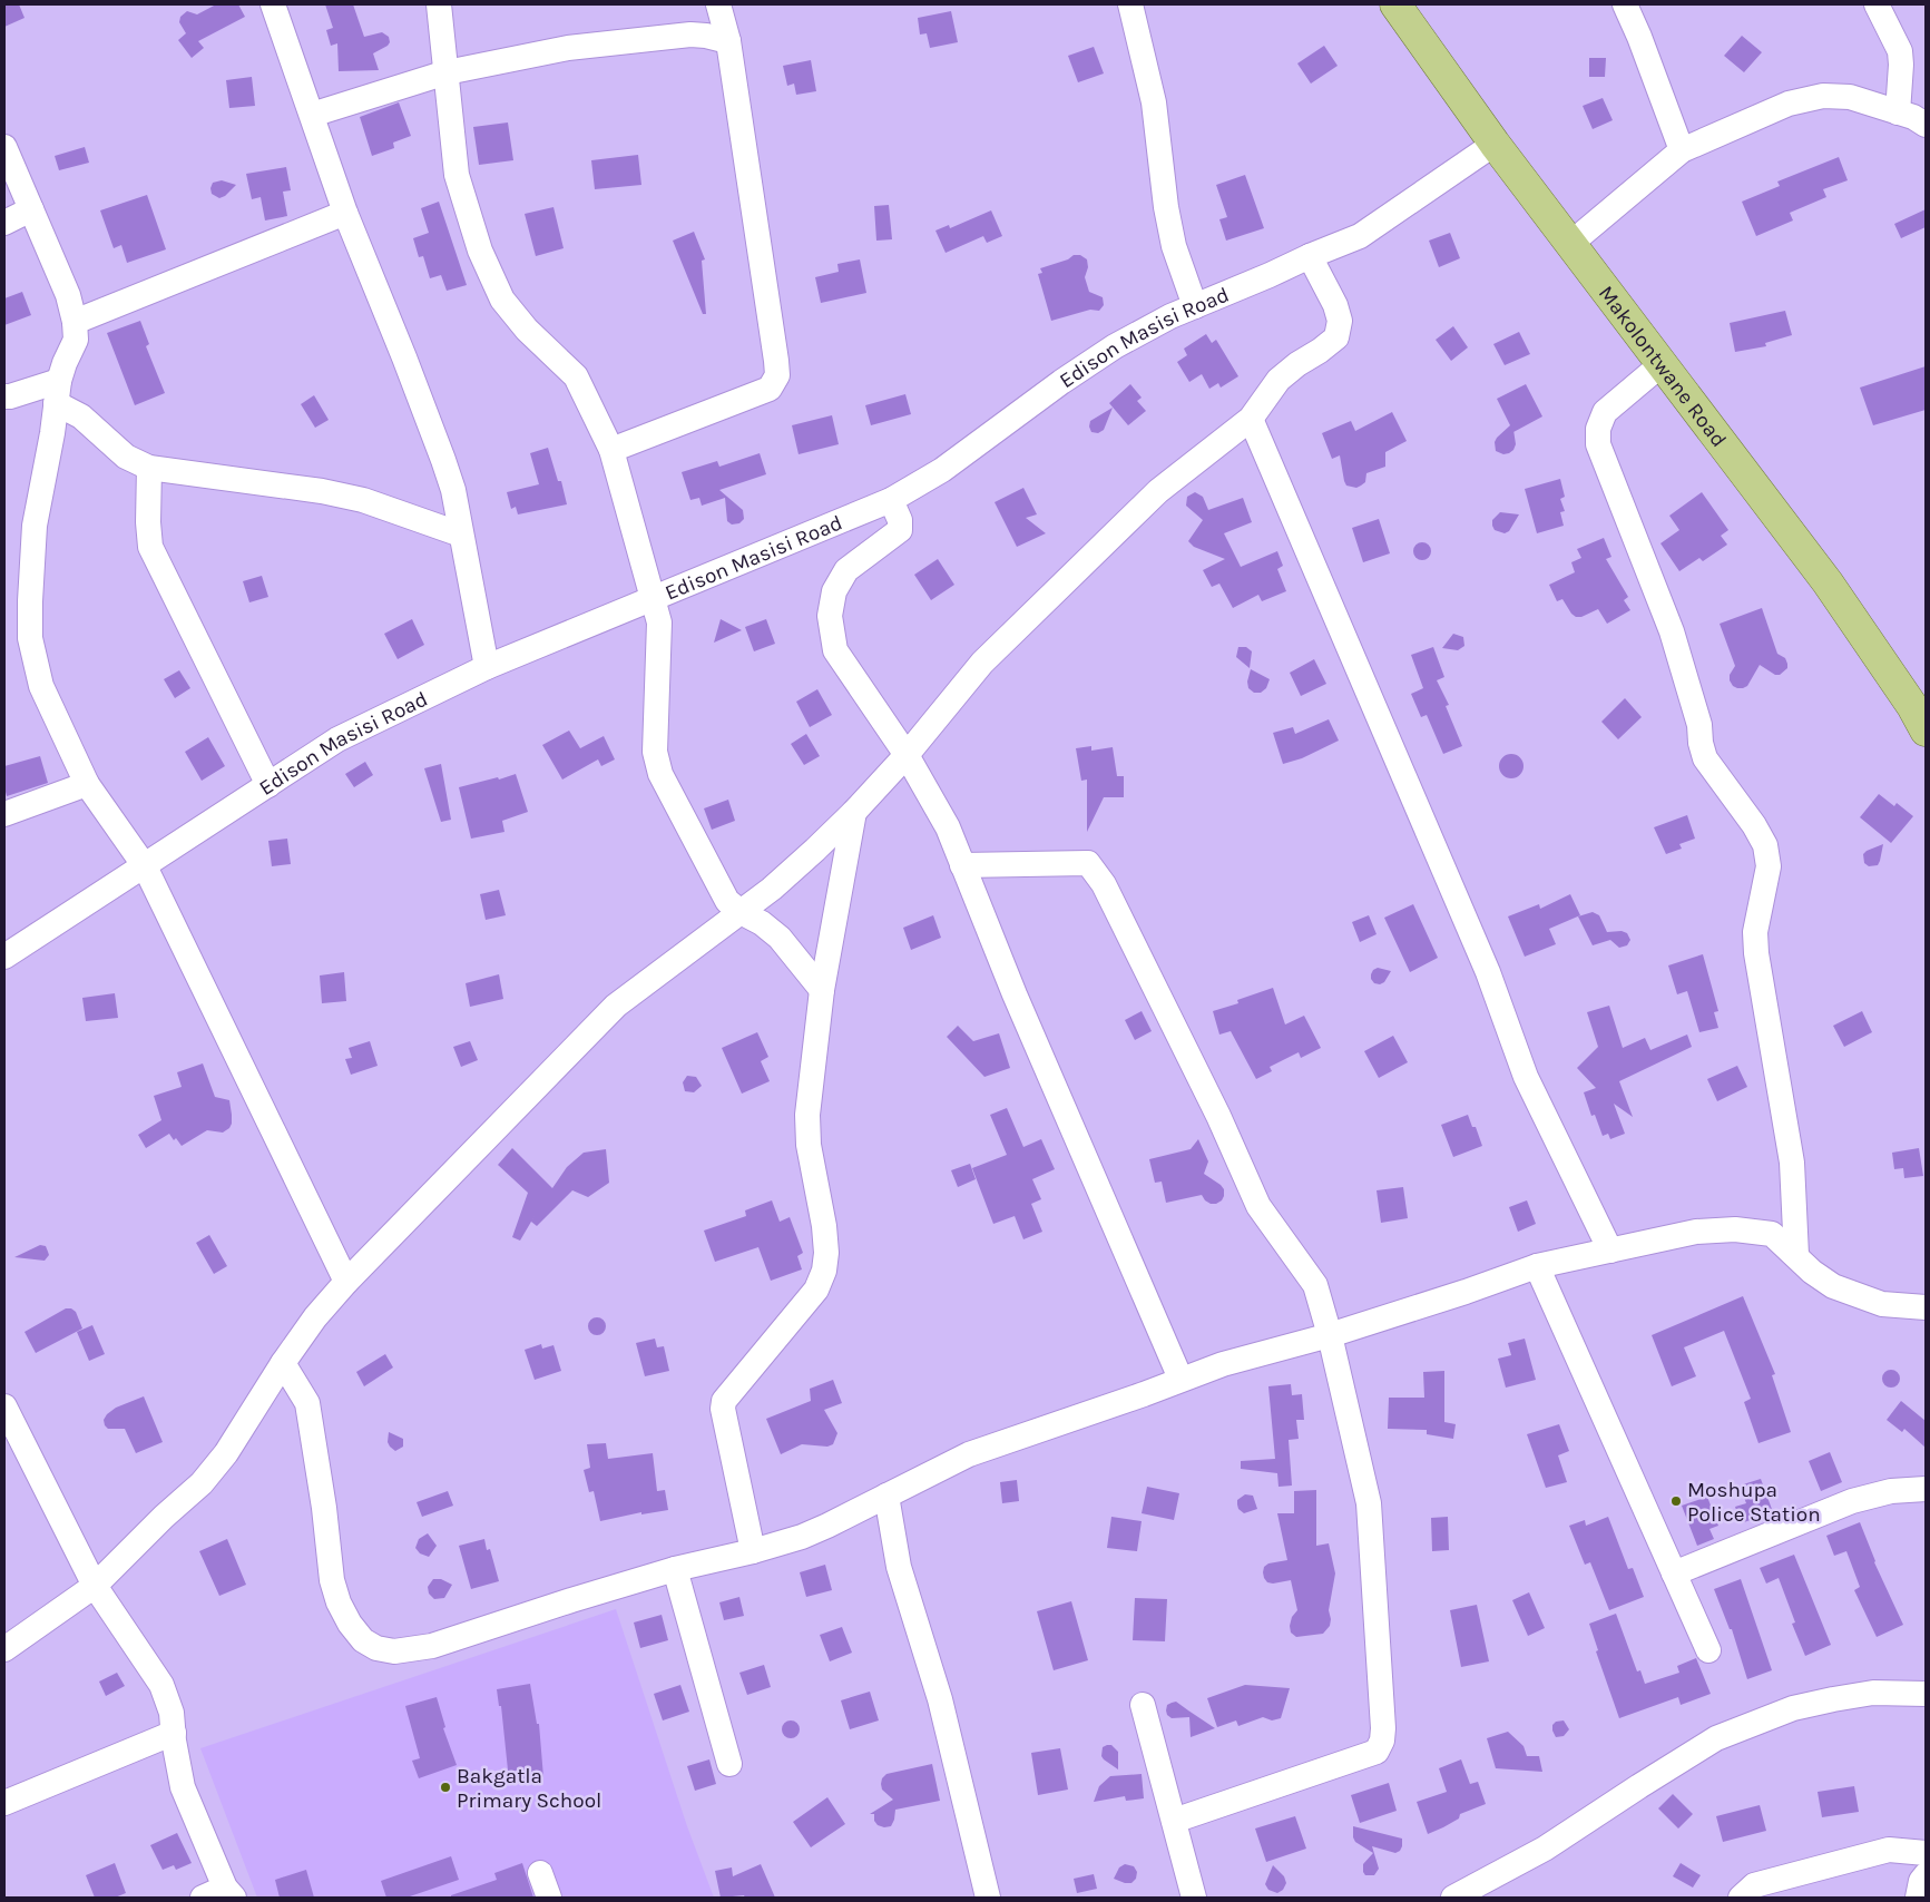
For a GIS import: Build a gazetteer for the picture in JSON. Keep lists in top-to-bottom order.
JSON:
{
  "streets": {
    "main road": ["Makolontwane Road"],
    "street": ["Edison Masisi Road"]
  },
  "crossings": [
    ["Edison Masisi Road", "Makolontwane Road"]
  ],
  "places": ["Moshupa Police Station", "Bakgatla Primary School"]
}
